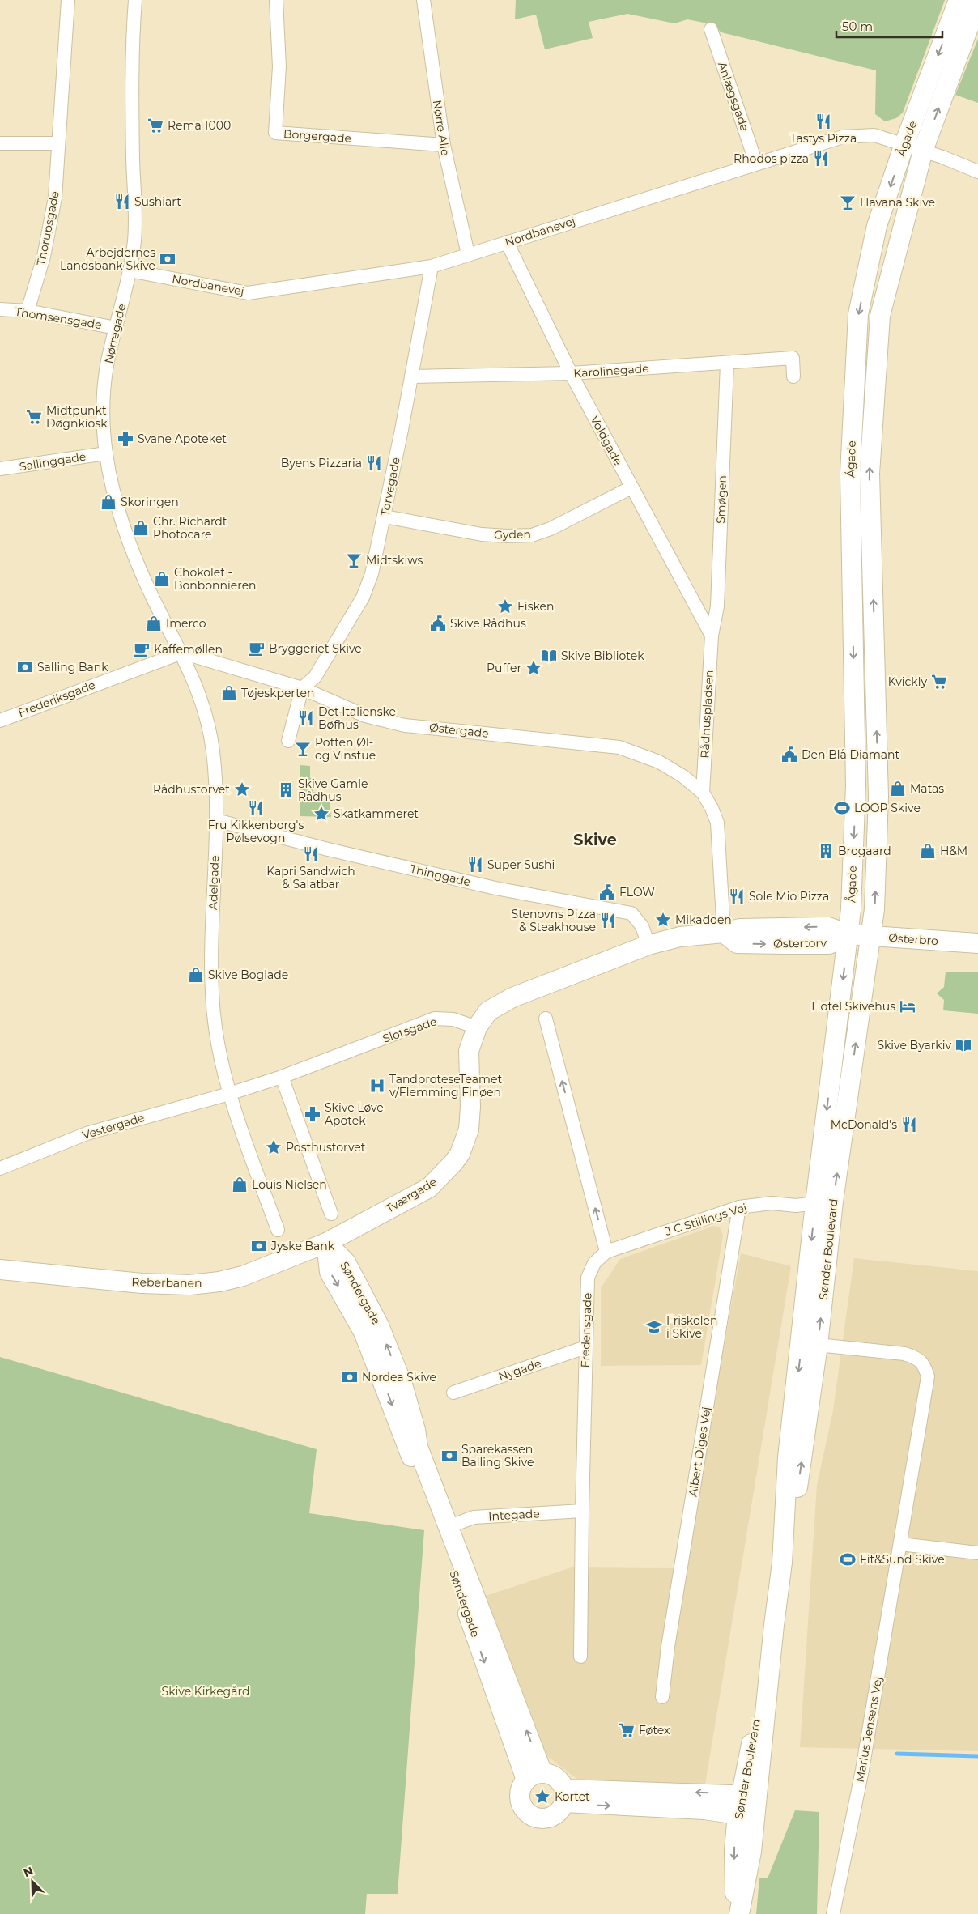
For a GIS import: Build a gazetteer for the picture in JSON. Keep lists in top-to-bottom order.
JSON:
{
  "streets": {
    "street": [
      "Anlægsgade",
      "Nørre Alle",
      "Borgergade",
      "Ågade",
      "Thorupsgade",
      "Nordbanevej",
      "Thomsensgade",
      "Nørregade",
      "Karolinegade",
      "Voldgade",
      "Sallinggade",
      "Torvegade",
      "Smøgen",
      "Gyden",
      "Frederiksgade",
      "Rådhuspladsen",
      "Østergade",
      "Thinggade",
      "Adelgade",
      "Østerbro",
      "Østertorv",
      "Slotsgade",
      "Vestergade",
      "Tværgade",
      "J C Stillings Vej",
      "Sønder Boulevard",
      "Reberbanen",
      "Søndergade",
      "Fredensgade",
      "Nygade",
      "Albert Diges Vej",
      "Integade",
      "Marius Jensens Vej"
    ]
  },
  "crossings": [
    ["Anlægsgade", "Nordbanevej"],
    ["Nørre Alle", "Borgergade"],
    ["Nørre Alle", "Nordbanevej"],
    ["Ågade", "Nordbanevej"],
    ["Ågade", "Østerbro"],
    ["Ågade", "Østertorv"],
    ["Ågade", "Sønder Boulevard"],
    ["Thorupsgade", "Thomsensgade"],
    ["Nordbanevej", "Nørregade"],
    ["Nordbanevej", "Voldgade"],
    ["Nordbanevej", "Torvegade"],
    ["Thomsensgade", "Nørregade"],
    ["Nørregade", "Sallinggade"],
    ["Nørregade", "Frederiksgade"],
    ["Nørregade", "Østergade"],
    ["Nørregade", "Adelgade"],
    ["Karolinegade", "Voldgade"],
    ["Karolinegade", "Torvegade"],
    ["Karolinegade", "Smøgen"],
    ["Voldgade", "Smøgen"],
    ["Voldgade", "Gyden"],
    ["Voldgade", "Rådhuspladsen"],
    ["Torvegade", "Gyden"],
    ["Torvegade", "Østergade"],
    ["Smøgen", "Rådhuspladsen"],
    ["Frederiksgade", "Østergade"],
    ["Frederiksgade", "Adelgade"],
    ["Rådhuspladsen", "Østergade"],
    ["Østergade", "Adelgade"],
    ["Østergade", "Østertorv"],
    ["Thinggade", "Adelgade"],
    ["Adelgade", "Slotsgade"],
    ["Adelgade", "Vestergade"],
    ["Østerbro", "Østertorv"],
    ["Østerbro", "Sønder Boulevard"],
    ["Østertorv", "Sønder Boulevard"],
    ["Slotsgade", "Vestergade"],
    ["Slotsgade", "Tværgade"],
    ["Tværgade", "Reberbanen"],
    ["Tværgade", "Søndergade"],
    ["J C Stillings Vej", "Sønder Boulevard"],
    ["J C Stillings Vej", "Fredensgade"],
    ["J C Stillings Vej", "Albert Diges Vej"],
    ["Sønder Boulevard", "Marius Jensens Vej"],
    ["Reberbanen", "Søndergade"],
    ["Søndergade", "Integade"],
    ["Fredensgade", "Nygade"],
    ["Fredensgade", "Integade"]
  ],
  "districts": ["Skive"],
  "parks": ["Skive Kirkegård"],
  "places": {
    "restaurant": [
      "Tastys Pizza",
      "Rhodos pizza",
      "Sushiart",
      "Byens Pizzaria",
      "Det Italienske Bøfhus",
      "Fru Kikkenborg's Pølsevogn",
      "Kapri Sandwich & Salatbar",
      "Super Sushi",
      "Sole Mio Pizza",
      "Stenovns Pizza & Steakhouse",
      "McDonald's"
    ],
    "supermarket": [
      "Rema 1000",
      "Midtpunkt Døgnkiosk",
      "Kvickly",
      "Føtex"
    ],
    "bar": ["Havana Skive", "Midtskiws", "Potten Øl- og Vinstue"],
    "bank": [
      "Arbejdernes Landsbank Skive",
      "Salling Bank",
      "Jyske Bank",
      "Nordea Skive",
      "Sparekassen Balling Skive"
    ],
    "pharmacy": ["Svane Apoteket", "Skive Løve Apotek"],
    "shop": [
      "Skoringen",
      "Chr. Richardt Photocare",
      "Chokolet - Bonbonnieren",
      "Imerco",
      "Tøjeskperten",
      "Matas",
      "H&M",
      "Skive Boglade",
      "Louis Nielsen"
    ],
    "place": [
      "Fisken",
      "Puffer",
      "Rådhustorvet",
      "Skatkammeret",
      "Mikadoen",
      "Posthustorvet",
      "Kortet"
    ],
    "public building": ["Skive Rådhus", "Den Blå Diamant", "FLOW"],
    "cafe": ["Bryggeriet Skive", "Kaffemøllen"],
    "library": ["Skive Bibliotek", "Skive Byarkiv"],
    "building": ["Skive Gamle Rådhus", "Brogaard"],
    "sports": ["LOOP Skive", "Fit&Sund Skive"],
    "hotel": ["Hotel Skivehus"],
    "hospital": ["TandproteseTeamet v/Flemming Finøen"],
    "school or university": ["Friskolen i Skive"]
  },
  "scale_bar": "50 m",
  "north": "top left"
}
